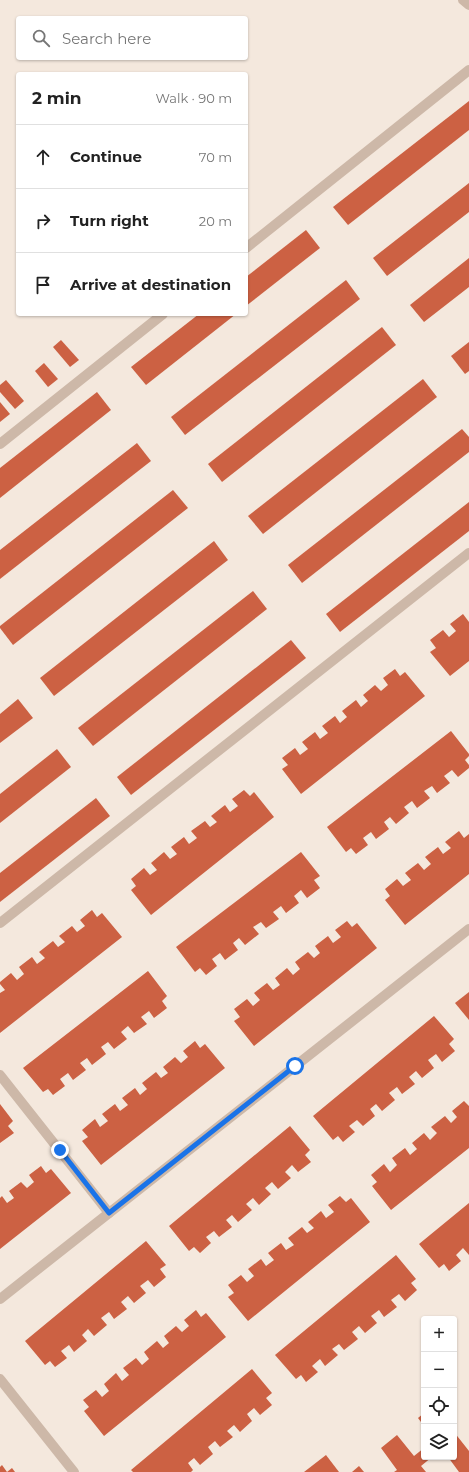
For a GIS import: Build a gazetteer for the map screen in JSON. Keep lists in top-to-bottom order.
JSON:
{
  "page": {
    "search": "Search here",
    "heading": ["2 min", "Walk · 90 m"],
    "list": [
      ["Continue", "70 m"],
      ["Turn right", "20 m"],
      "Arrive at destination"
    ],
    "map_buttons": ["+", "−"]
  }
}
